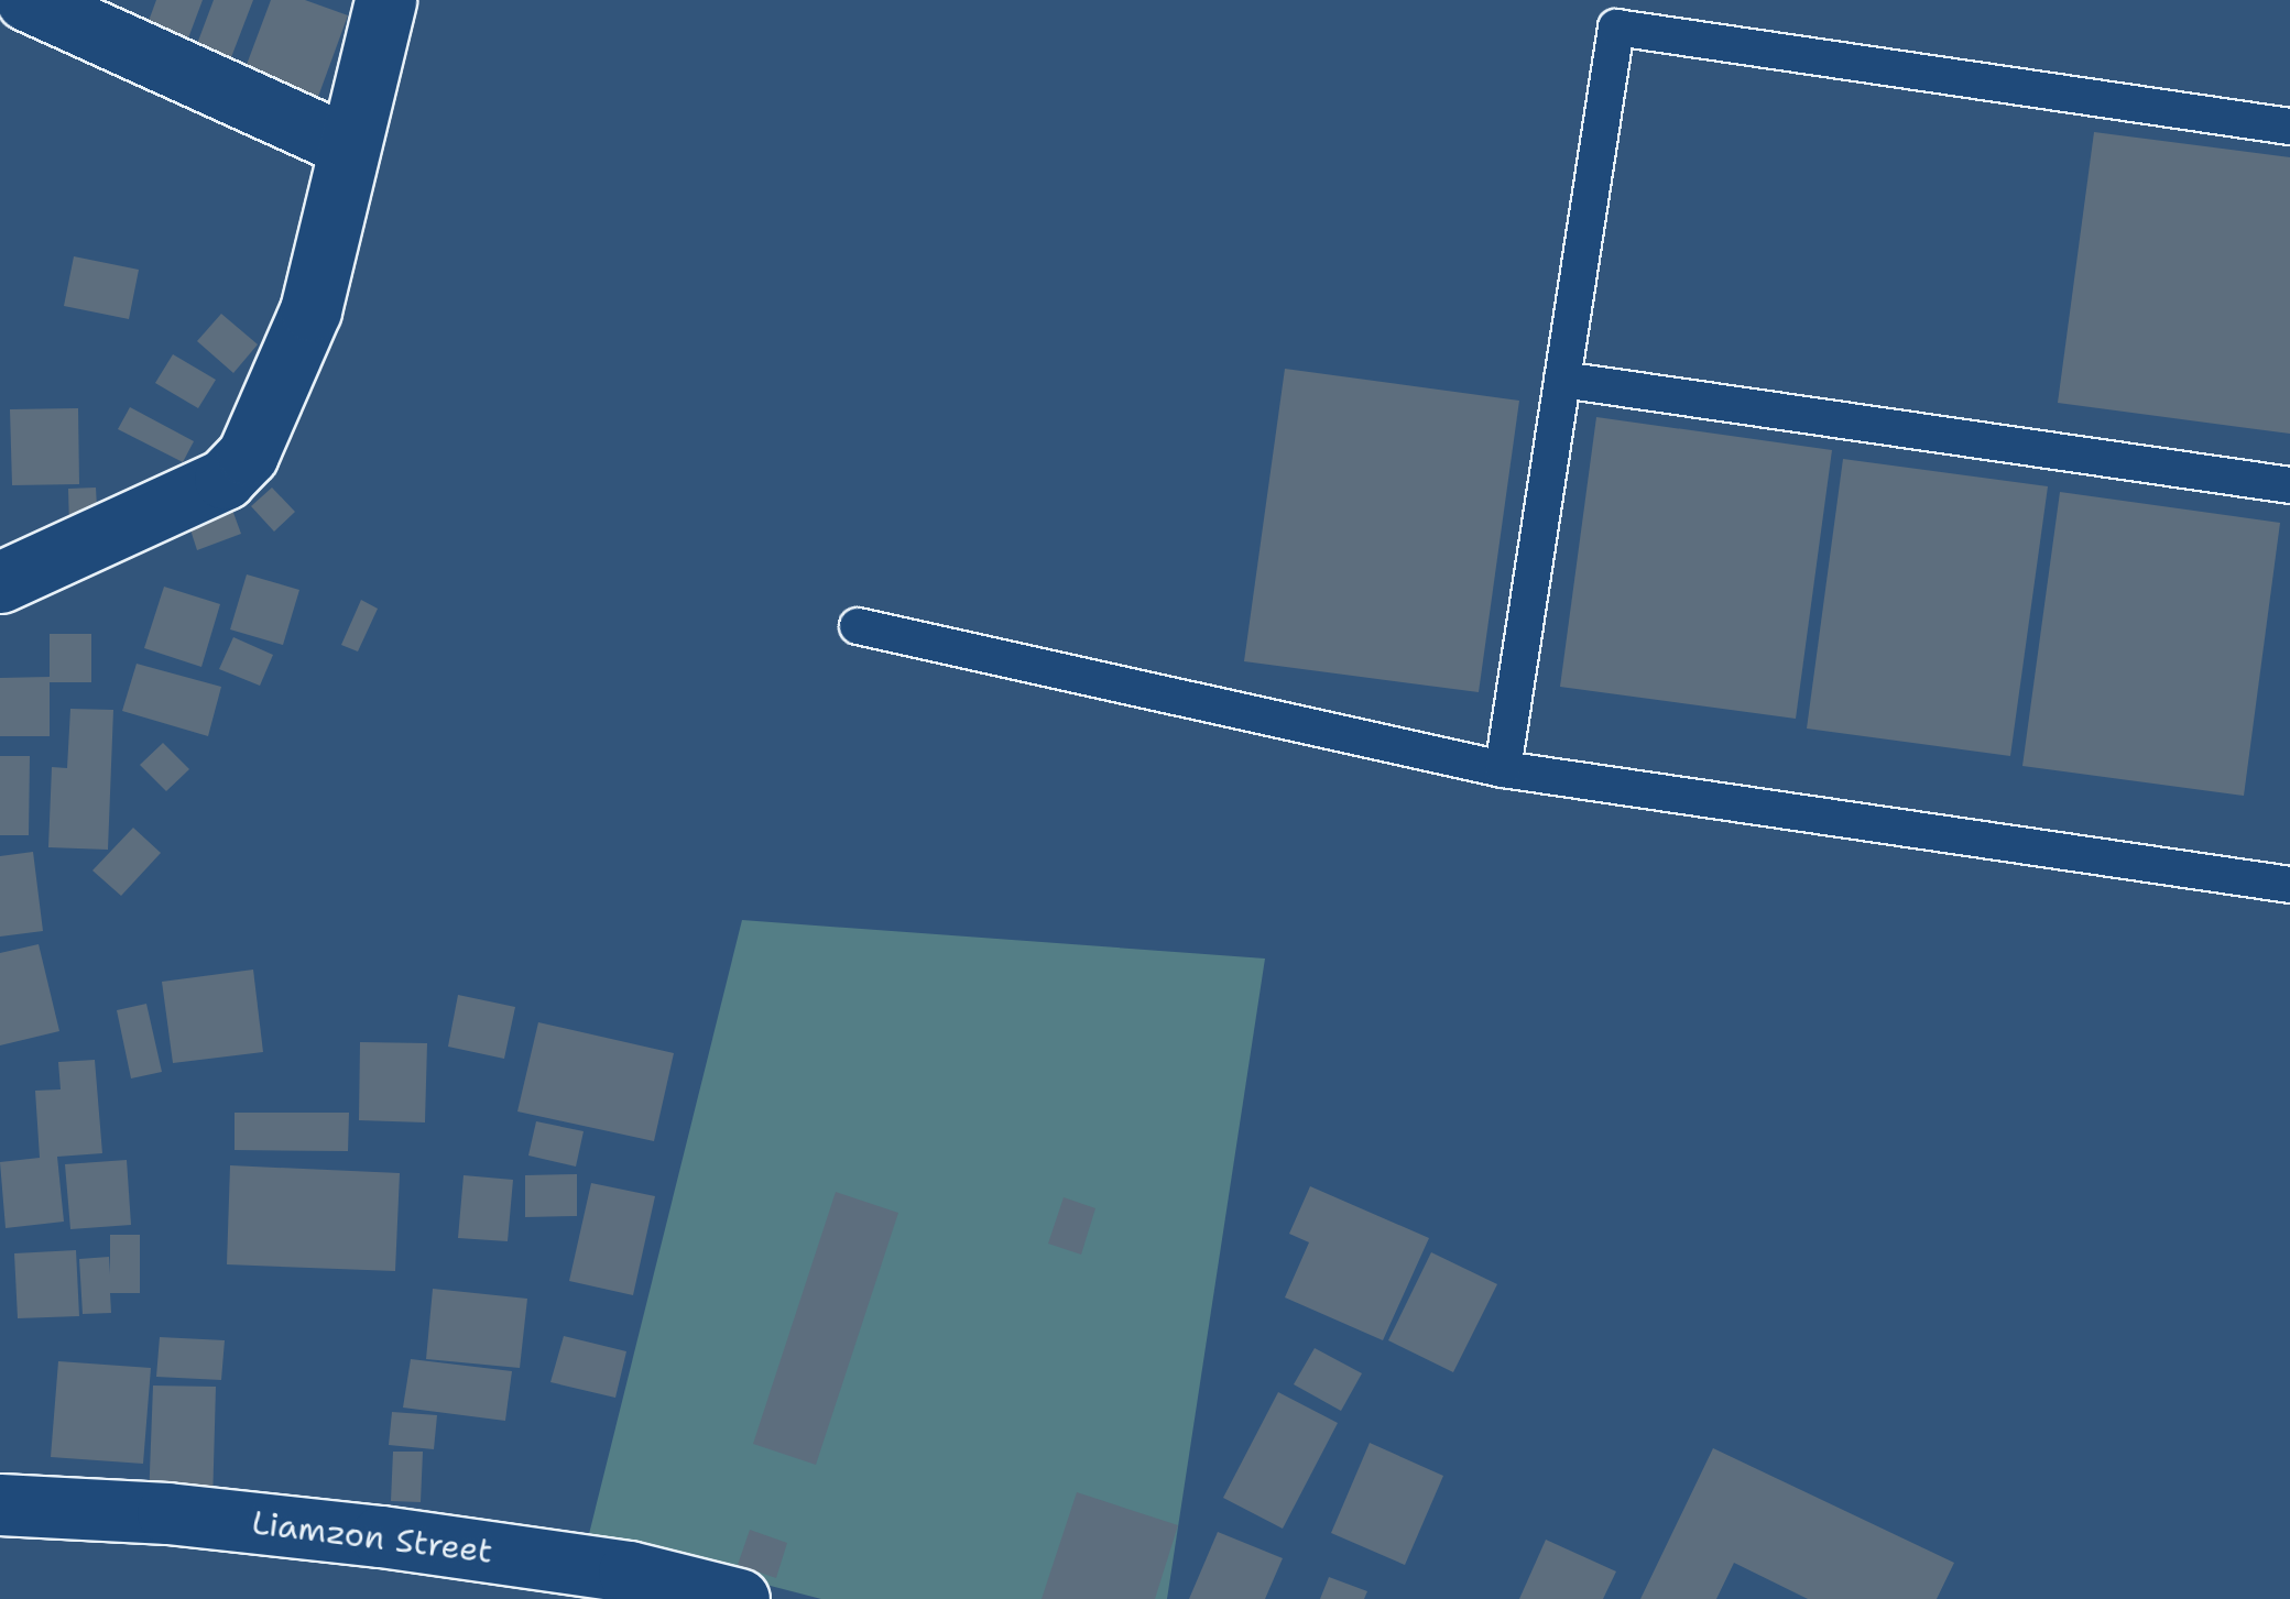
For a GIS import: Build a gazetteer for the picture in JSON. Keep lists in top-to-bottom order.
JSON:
{
  "streets": {
    "street": ["Liamzon Street"]
  }
}
